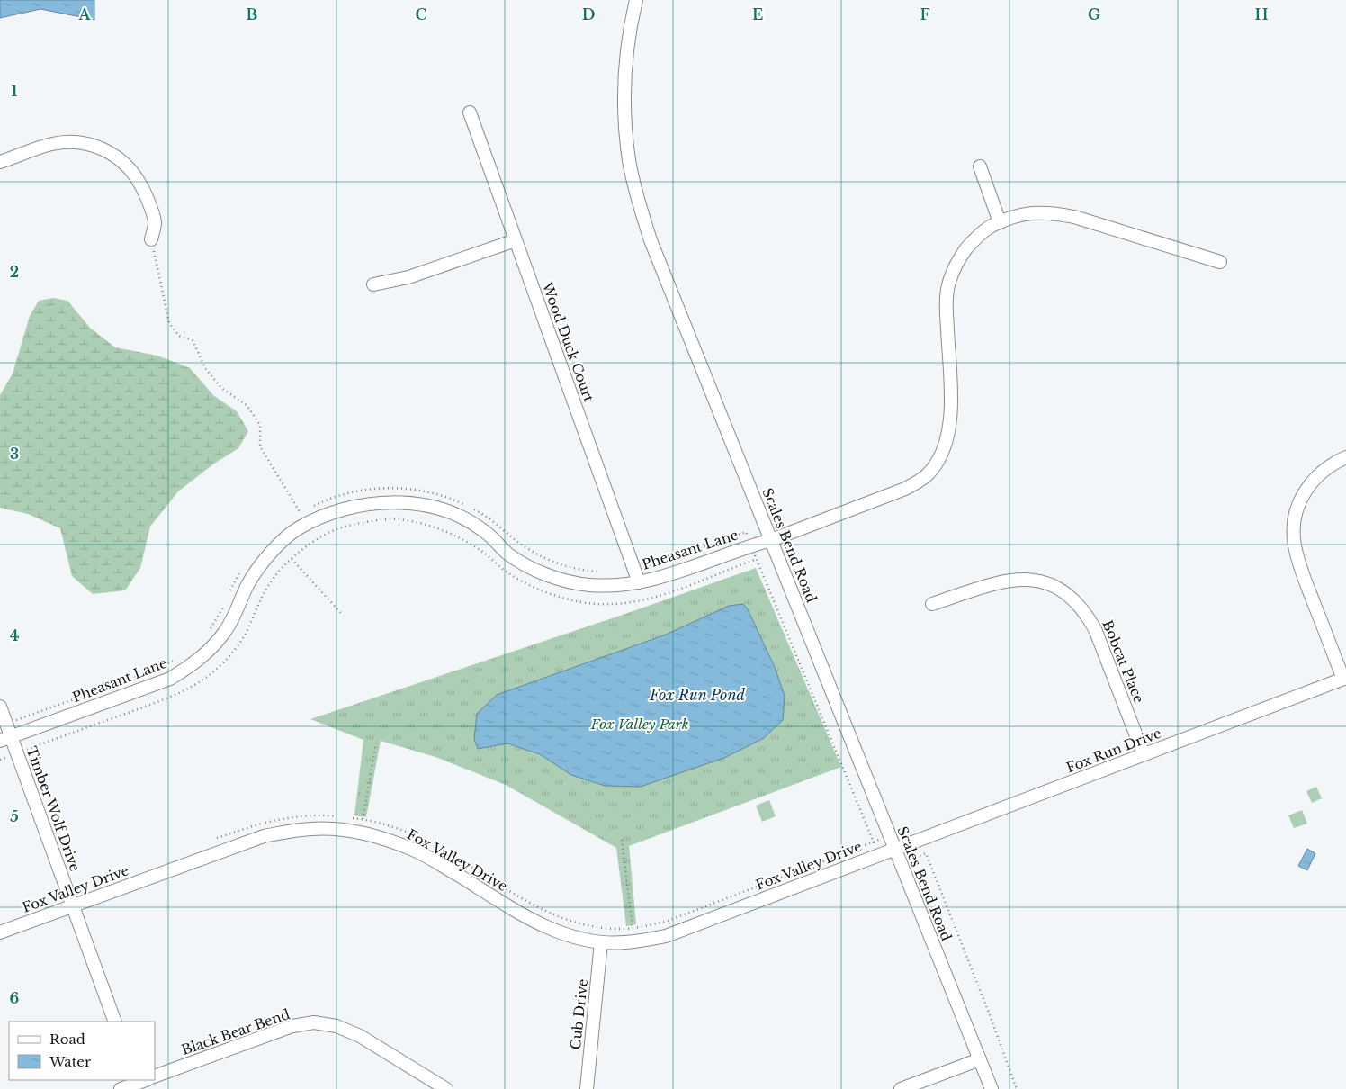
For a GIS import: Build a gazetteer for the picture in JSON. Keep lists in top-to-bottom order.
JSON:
{
  "streets": {
    "street": [
      "Wood Duck Court",
      "Scales Bend Road",
      "Pheasant Lane",
      "Bobcat Place",
      "Fox Run Drive",
      "Timber Wolf Drive",
      "Fox Valley Drive",
      "Cub Drive",
      "Black Bear Bend"
    ]
  },
  "crossings": [
    ["Wood Duck Court", "Pheasant Lane"],
    ["Scales Bend Road", "Pheasant Lane"],
    ["Scales Bend Road", "Fox Run Drive"],
    ["Scales Bend Road", "Fox Valley Drive"],
    ["Pheasant Lane", "Timber Wolf Drive"],
    ["Bobcat Place", "Fox Run Drive"],
    ["Fox Run Drive", "Fox Valley Drive"],
    ["Timber Wolf Drive", "Fox Valley Drive"],
    ["Fox Valley Drive", "Cub Drive"]
  ],
  "water": ["Fox Run Pond"],
  "parks": ["Fox Valley Park"],
  "legend": ["Road", "Water"],
  "grid": {
    "columns": [
      "A",
      "B",
      "C",
      "D",
      "E",
      "F",
      "G",
      "H"
    ],
    "rows": [
      "1",
      "2",
      "3",
      "4",
      "5",
      "6"
    ]
  }
}
